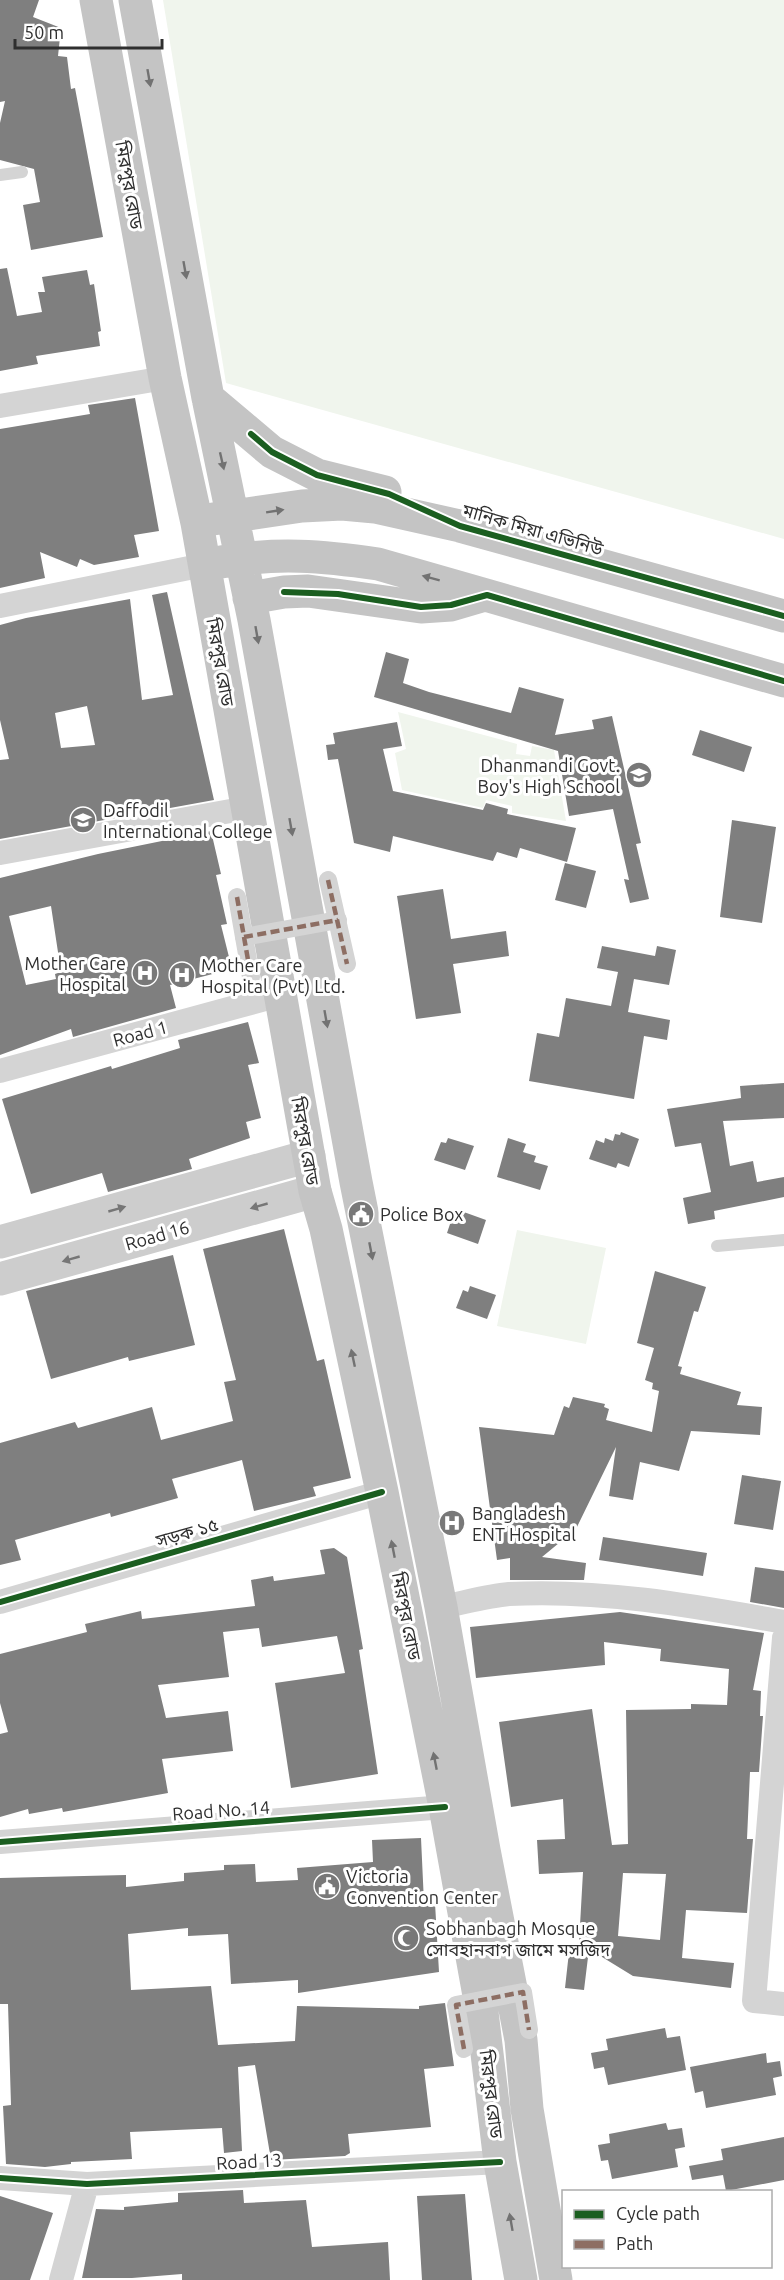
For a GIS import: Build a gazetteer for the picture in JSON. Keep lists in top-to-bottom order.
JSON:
{
  "streets": {
    "highway": ["মিরপুর রোড", "মানিক মিয়া এভিনিউ"],
    "main road": ["Road 16"],
    "street": [
      "Road 1",
      "সড়ক ১৫",
      "Road No. 14",
      "Road 13"
    ]
  },
  "crossings": [
    ["মিরপুর রোড", "মানিক মিয়া এভিনিউ"],
    ["মিরপুর রোড", "Road 1"],
    ["মিরপুর রোড", "Road 16"],
    ["মিরপুর রোড", "সড়ক ১৫"],
    ["মিরপুর রোড", "Road No. 14"],
    ["মিরপুর রোড", "Road 13"]
  ],
  "places": {
    "school or university": ["Dhanmandi Govt. Boy's High School", "Daffodil International College"],
    "hospital": ["Mother Care Hospital", "Mother Care Hospital (Pvt) Ltd.", "Bangladesh ENT Hospital"],
    "public building": ["Police Box", "Victoria Convention Center"],
    "mosque": ["Sobhanbagh Mosque সোবহানবাগ জামে মসজিদ"]
  },
  "legend": ["Cycle path", "Path"],
  "scale_bar": "50 m"
}
